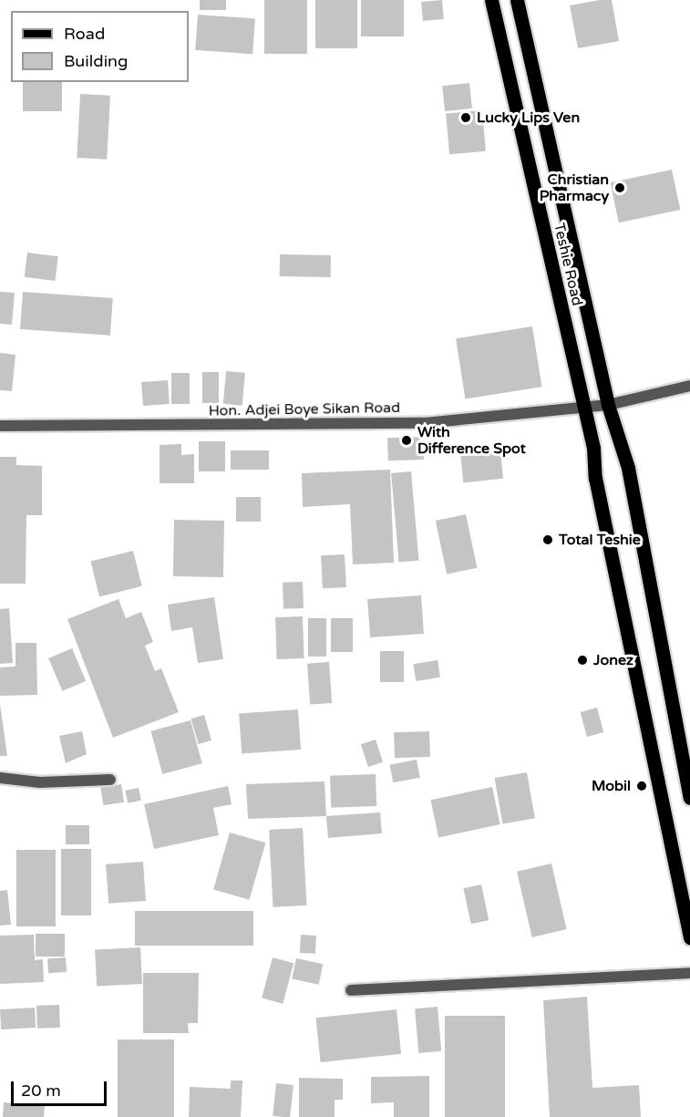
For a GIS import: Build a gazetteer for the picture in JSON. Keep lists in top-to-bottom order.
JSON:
{
  "streets": {
    "main road": ["Teshie Road"],
    "street": ["Hon. Adjei Boye Sikan Road"]
  },
  "crossings": [
    ["Teshie Road", "Hon. Adjei Boye Sikan Road"]
  ],
  "places": [
    "Lucky Lips Ven",
    "Christian Pharmacy",
    "With Difference Spot",
    "Total Teshie",
    "Jonez",
    "Mobil"
  ],
  "legend": ["Road", "Building"],
  "scale_bar": "20 m"
}
